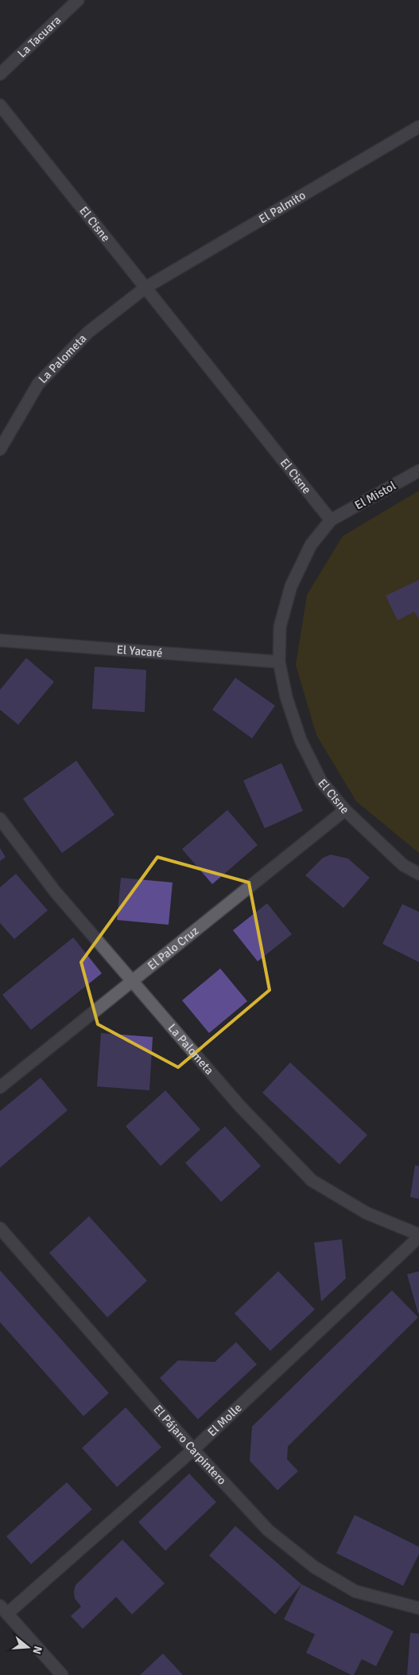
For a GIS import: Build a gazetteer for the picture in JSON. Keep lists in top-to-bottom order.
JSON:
{
  "streets": {
    "street": [
      "La Tacuara",
      "El Palmito",
      "El Cisne",
      "La Palometa",
      "El Mistol",
      "El Yacaré",
      "El Palo Cruz",
      "El Molle",
      "El Pájaro Carpintero"
    ]
  },
  "crossings": [
    ["El Palmito", "El Cisne"],
    ["El Palmito", "La Palometa"],
    ["El Cisne", "La Palometa"],
    ["El Cisne", "El Mistol"],
    ["El Cisne", "El Yacaré"],
    ["El Cisne", "El Palo Cruz"],
    ["La Palometa", "El Palo Cruz"],
    ["La Palometa", "El Molle"],
    ["El Molle", "El Pájaro Carpintero"]
  ],
  "north": "right"
}
